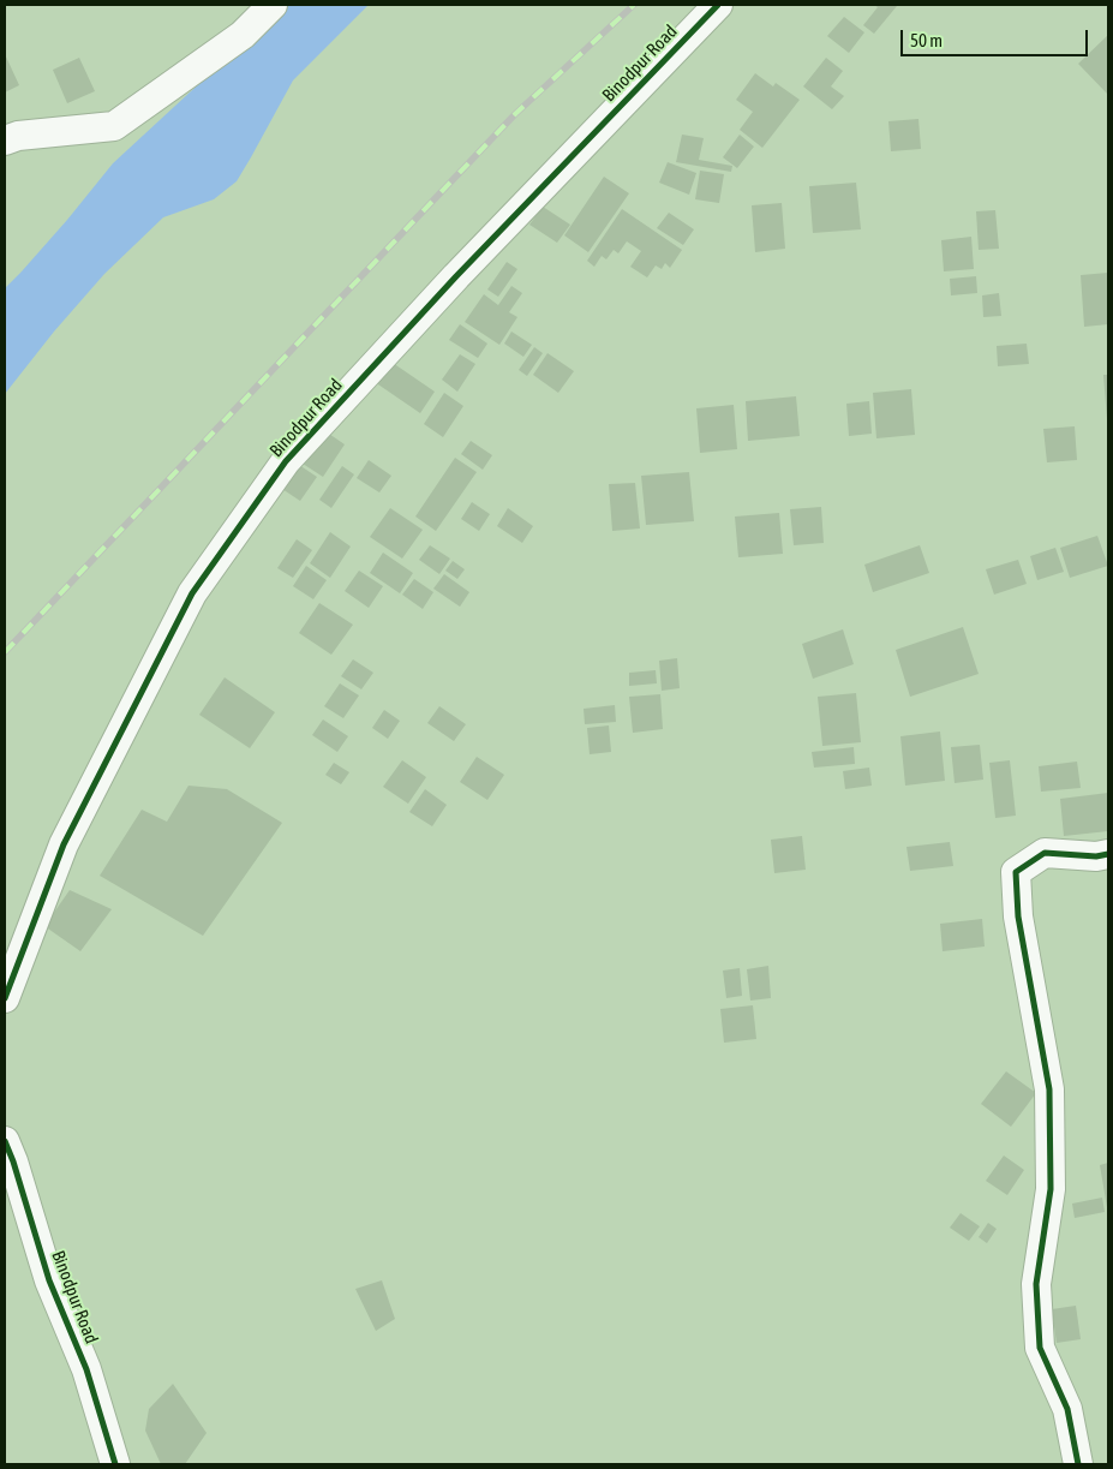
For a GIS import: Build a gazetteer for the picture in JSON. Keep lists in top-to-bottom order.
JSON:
{
  "streets": {
    "street": ["Binodpur Road"]
  },
  "scale_bar": "50 m"
}
